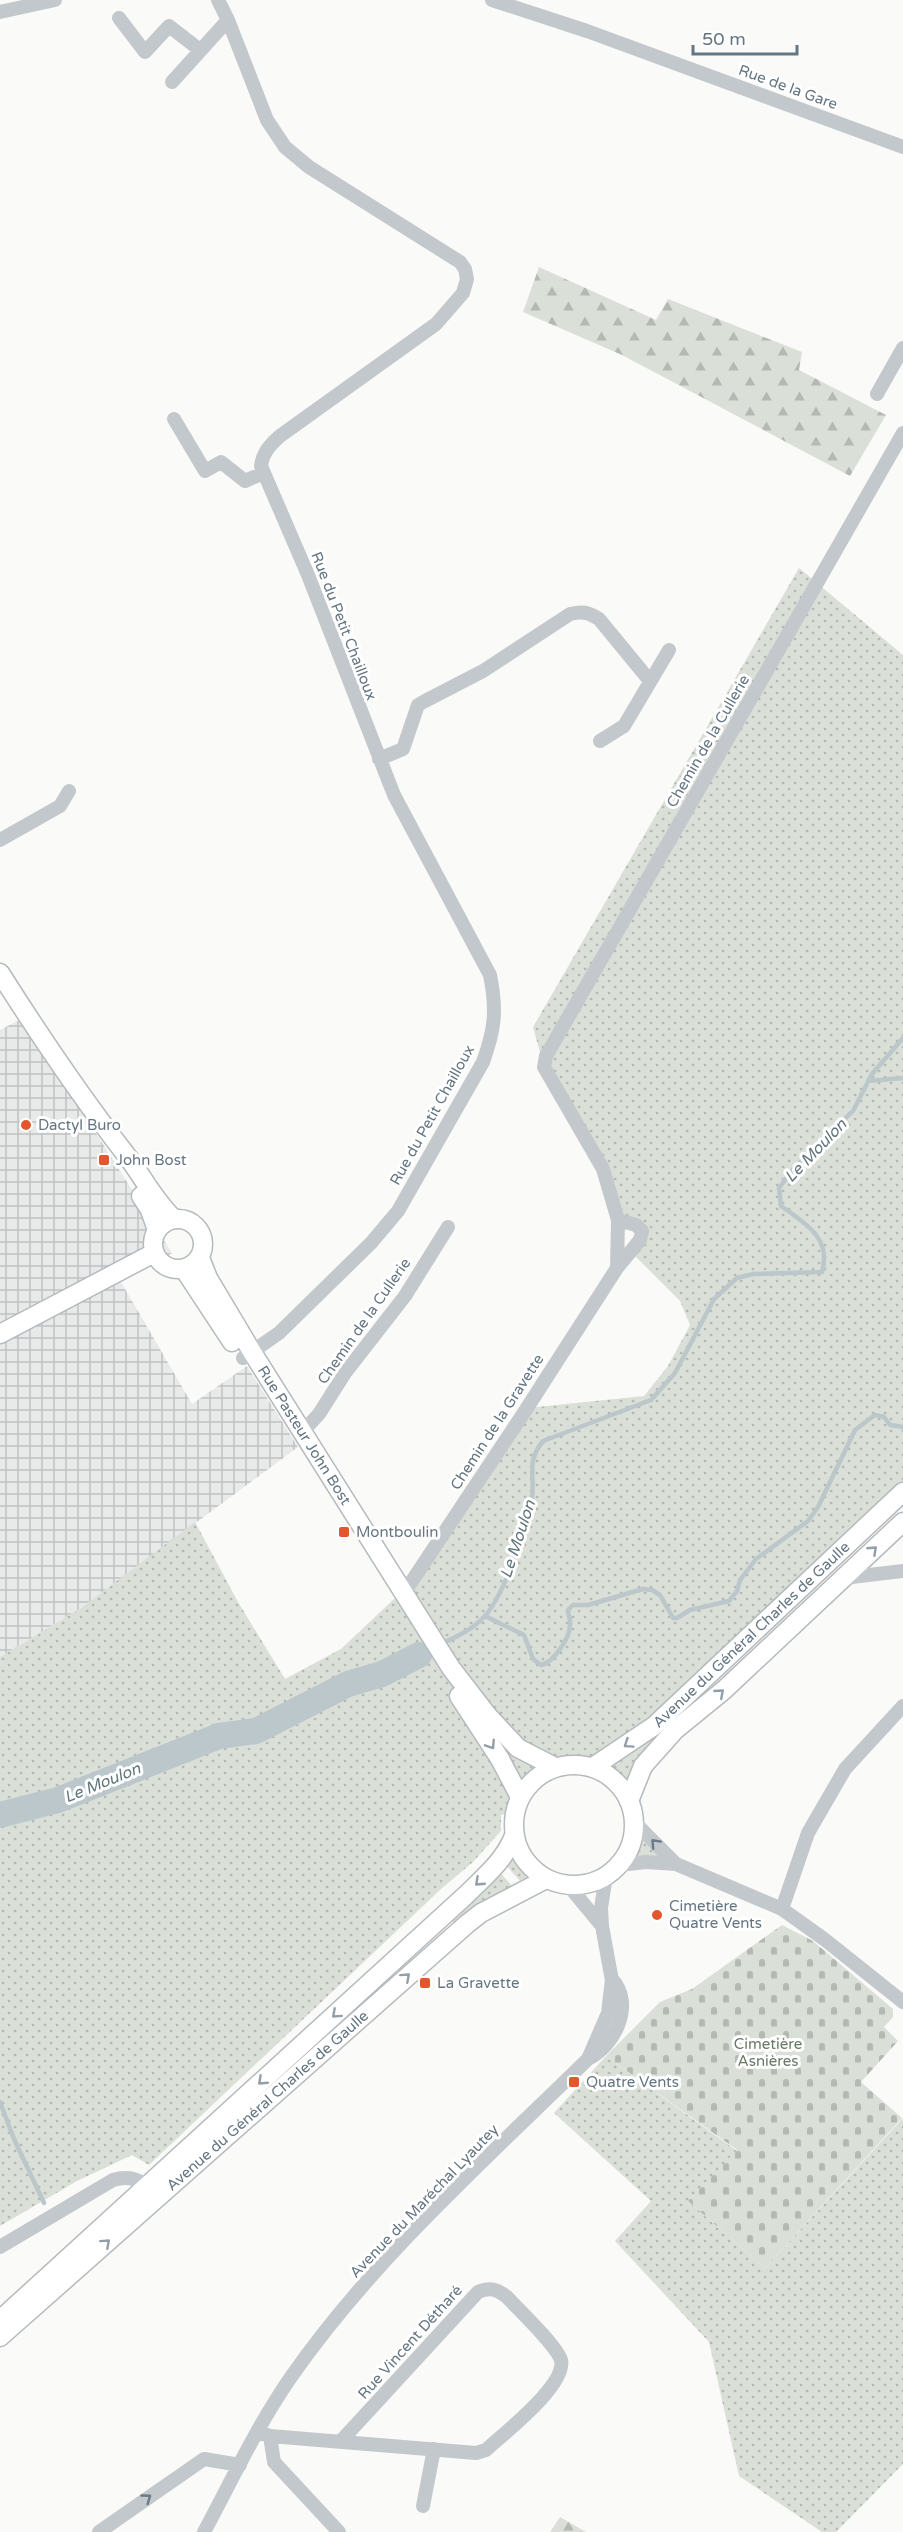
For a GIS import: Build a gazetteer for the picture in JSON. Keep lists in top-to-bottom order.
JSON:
{
  "streets": {
    "main road": ["Rue Pasteur John Bost", "Avenue du Général Charles de Gaulle"],
    "street": [
      "Rue de la Gare",
      "Rue du Petit Chailloux",
      "Chemin de la Cullerie",
      "Chemin de la Gravette",
      "Avenue du Maréchal Lyautey",
      "Rue Vincent Détharé"
    ]
  },
  "crossings": [
    ["Rue du Petit Chailloux", "Rue Pasteur John Bost"],
    ["Chemin de la Cullerie", "Chemin de la Gravette"],
    ["Chemin de la Cullerie", "Rue Pasteur John Bost"],
    ["Chemin de la Gravette", "Rue Pasteur John Bost"],
    ["Rue Pasteur John Bost", "Avenue du Général Charles de Gaulle"],
    ["Rue Pasteur John Bost", "Avenue du Maréchal Lyautey"],
    ["Avenue du Général Charles de Gaulle", "Avenue du Maréchal Lyautey"],
    ["Avenue du Maréchal Lyautey", "Rue Vincent Détharé"]
  ],
  "water": ["Le Moulon"],
  "parks": ["Cimetière Asnières"],
  "places": {
    "other": ["Dactyl Buro", "Cimetière Quatre Vents"],
    "transit": [
      "John Bost",
      "Montboulin",
      "La Gravette",
      "Quatre Vents"
    ]
  },
  "scale_bar": "50 m"
}
